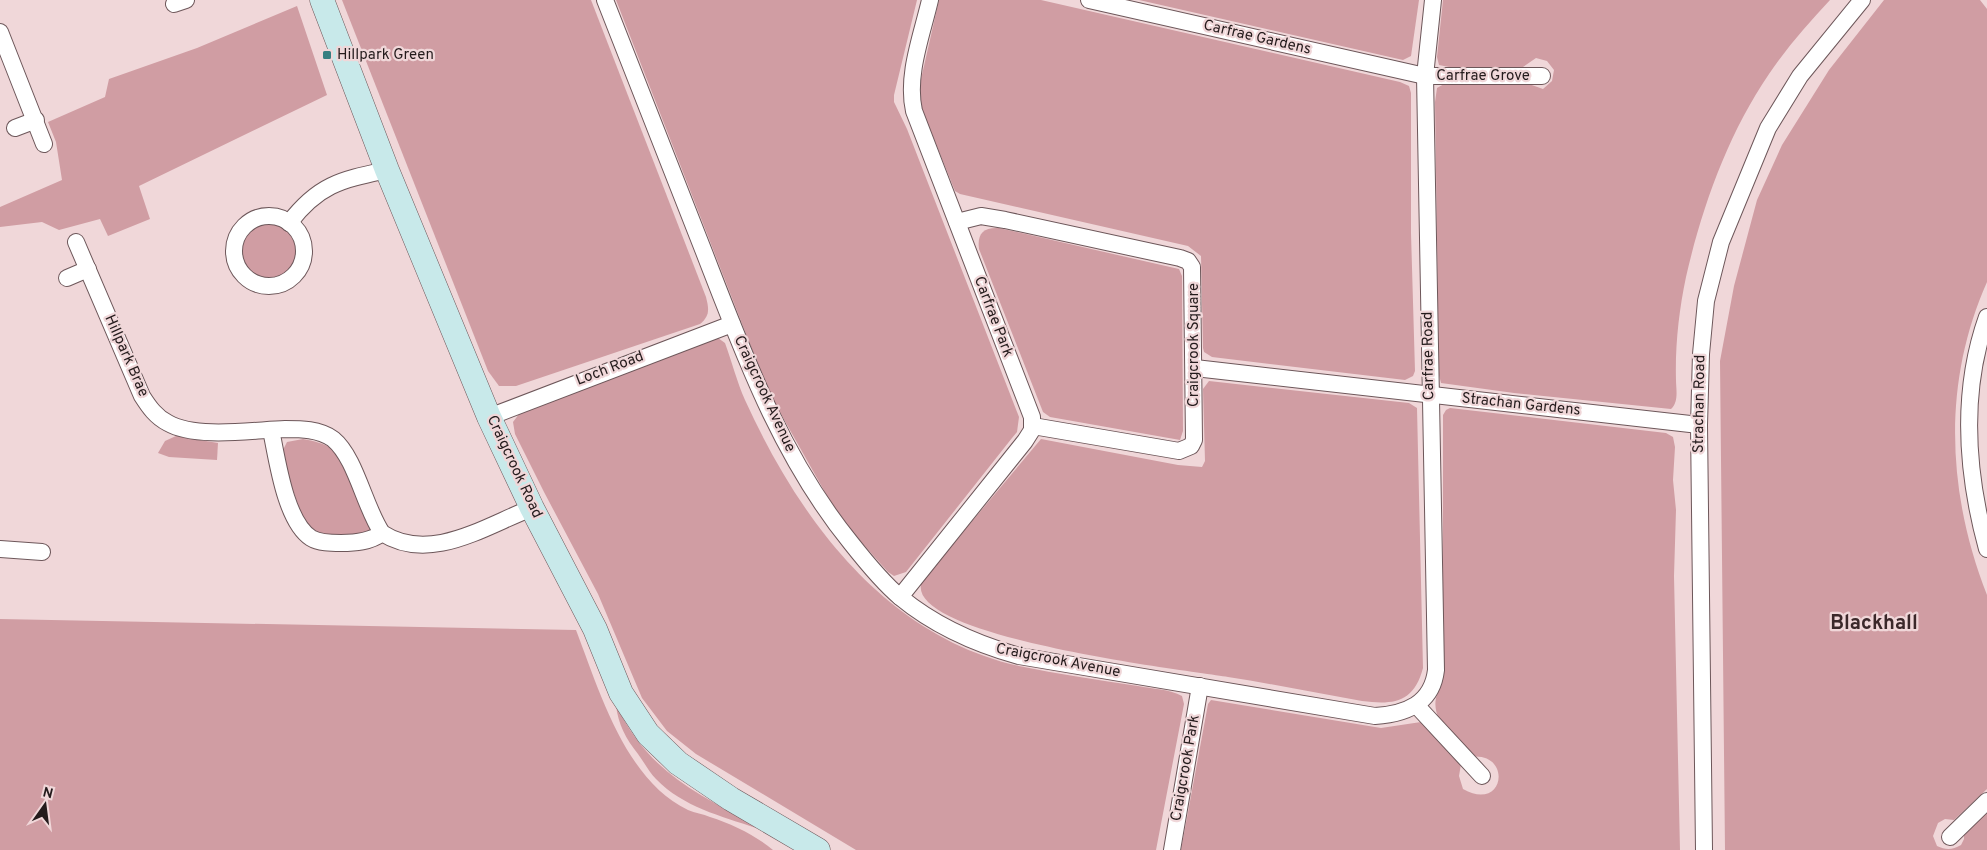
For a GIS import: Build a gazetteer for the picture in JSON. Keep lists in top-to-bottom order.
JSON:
{
  "streets": {
    "street": [
      "Carfrae Gardens",
      "Carfrae Grove",
      "Carfrae Park",
      "Craigcrook Square",
      "Hillpark Brae",
      "Carfrae Road",
      "Loch Road",
      "Craigcrook Avenue",
      "Strachan Road",
      "Strachan Gardens",
      "Craigcrook Road",
      "Craigcrook Park"
    ]
  },
  "crossings": [
    ["Carfrae Gardens", "Carfrae Grove"],
    ["Carfrae Gardens", "Carfrae Road"],
    ["Carfrae Grove", "Carfrae Road"],
    ["Carfrae Park", "Craigcrook Square"],
    ["Craigcrook Square", "Strachan Gardens"],
    ["Carfrae Road", "Craigcrook Avenue"],
    ["Carfrae Road", "Strachan Gardens"],
    ["Loch Road", "Craigcrook Avenue"],
    ["Loch Road", "Craigcrook Road"],
    ["Craigcrook Avenue", "Craigcrook Park"],
    ["Strachan Road", "Strachan Gardens"]
  ],
  "districts": ["Blackhall"],
  "places": {
    "transit": ["Hillpark Green"]
  },
  "north": "top"
}
